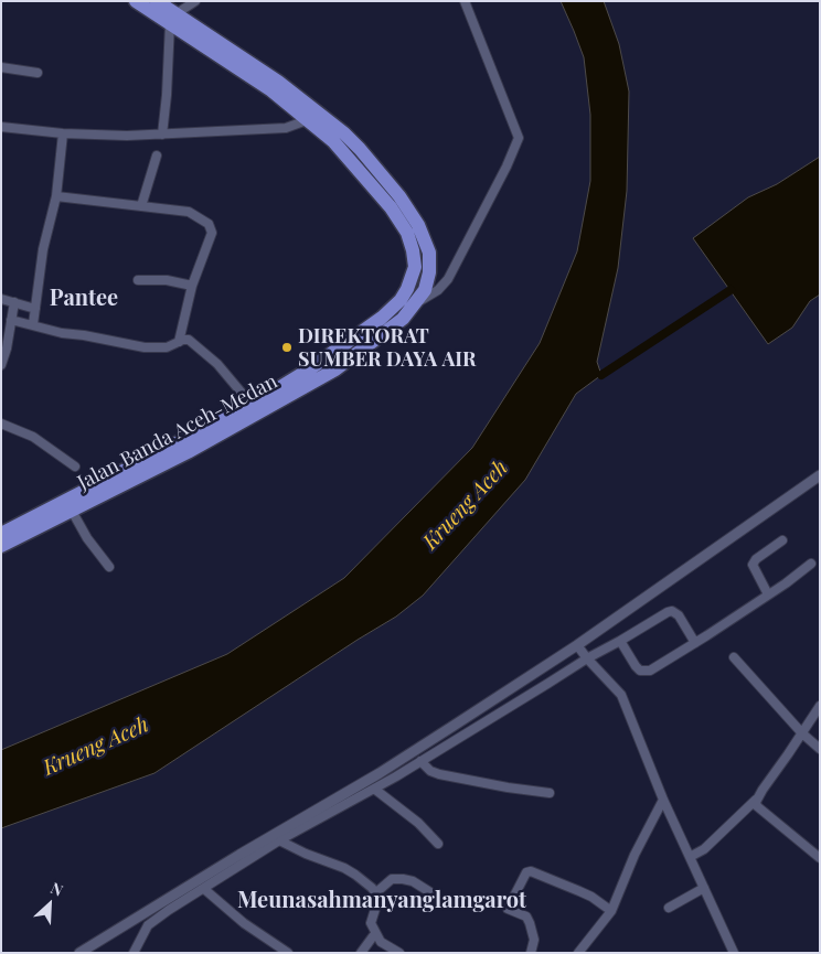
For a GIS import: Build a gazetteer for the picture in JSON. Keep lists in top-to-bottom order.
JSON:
{
  "streets": {
    "highway": ["Jalan Banda Aceh-Medan"]
  },
  "districts": ["Pantee", "Meunasahmanyanglamgarot"],
  "water": ["Krueng Aceh"],
  "places": ["DIREKTORAT SUMBER DAYA AIR"],
  "north": "top right"
}
